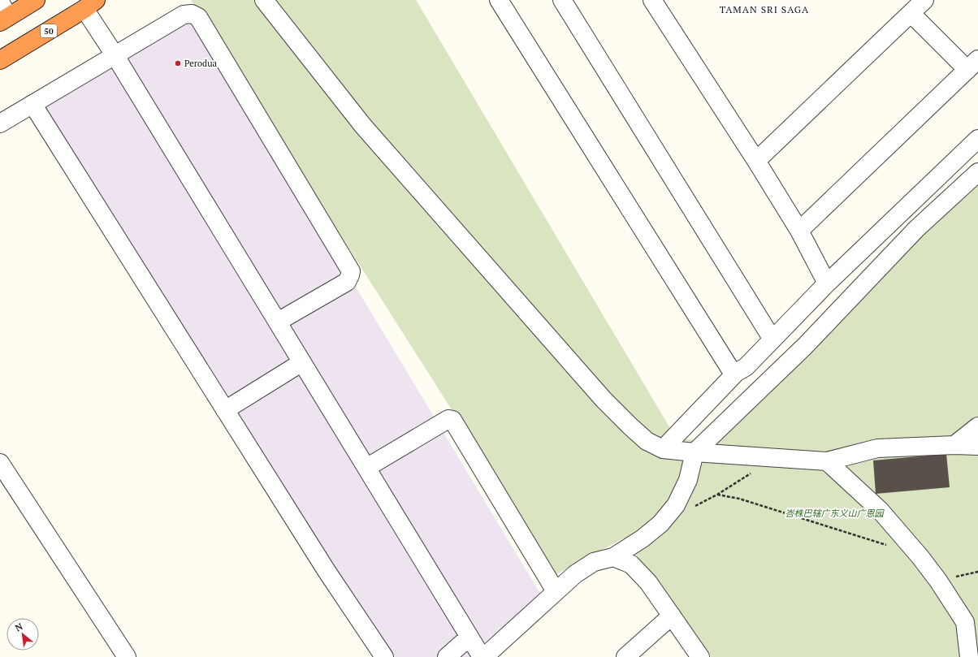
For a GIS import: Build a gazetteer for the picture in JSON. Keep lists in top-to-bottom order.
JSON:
{
  "streets": {
    "highway": ["50"]
  },
  "districts": ["TAMAN SRI SAGA"],
  "parks": ["峇株巴辖广东义山广恩园"],
  "places": ["Perodua"],
  "north": "top left"
}
